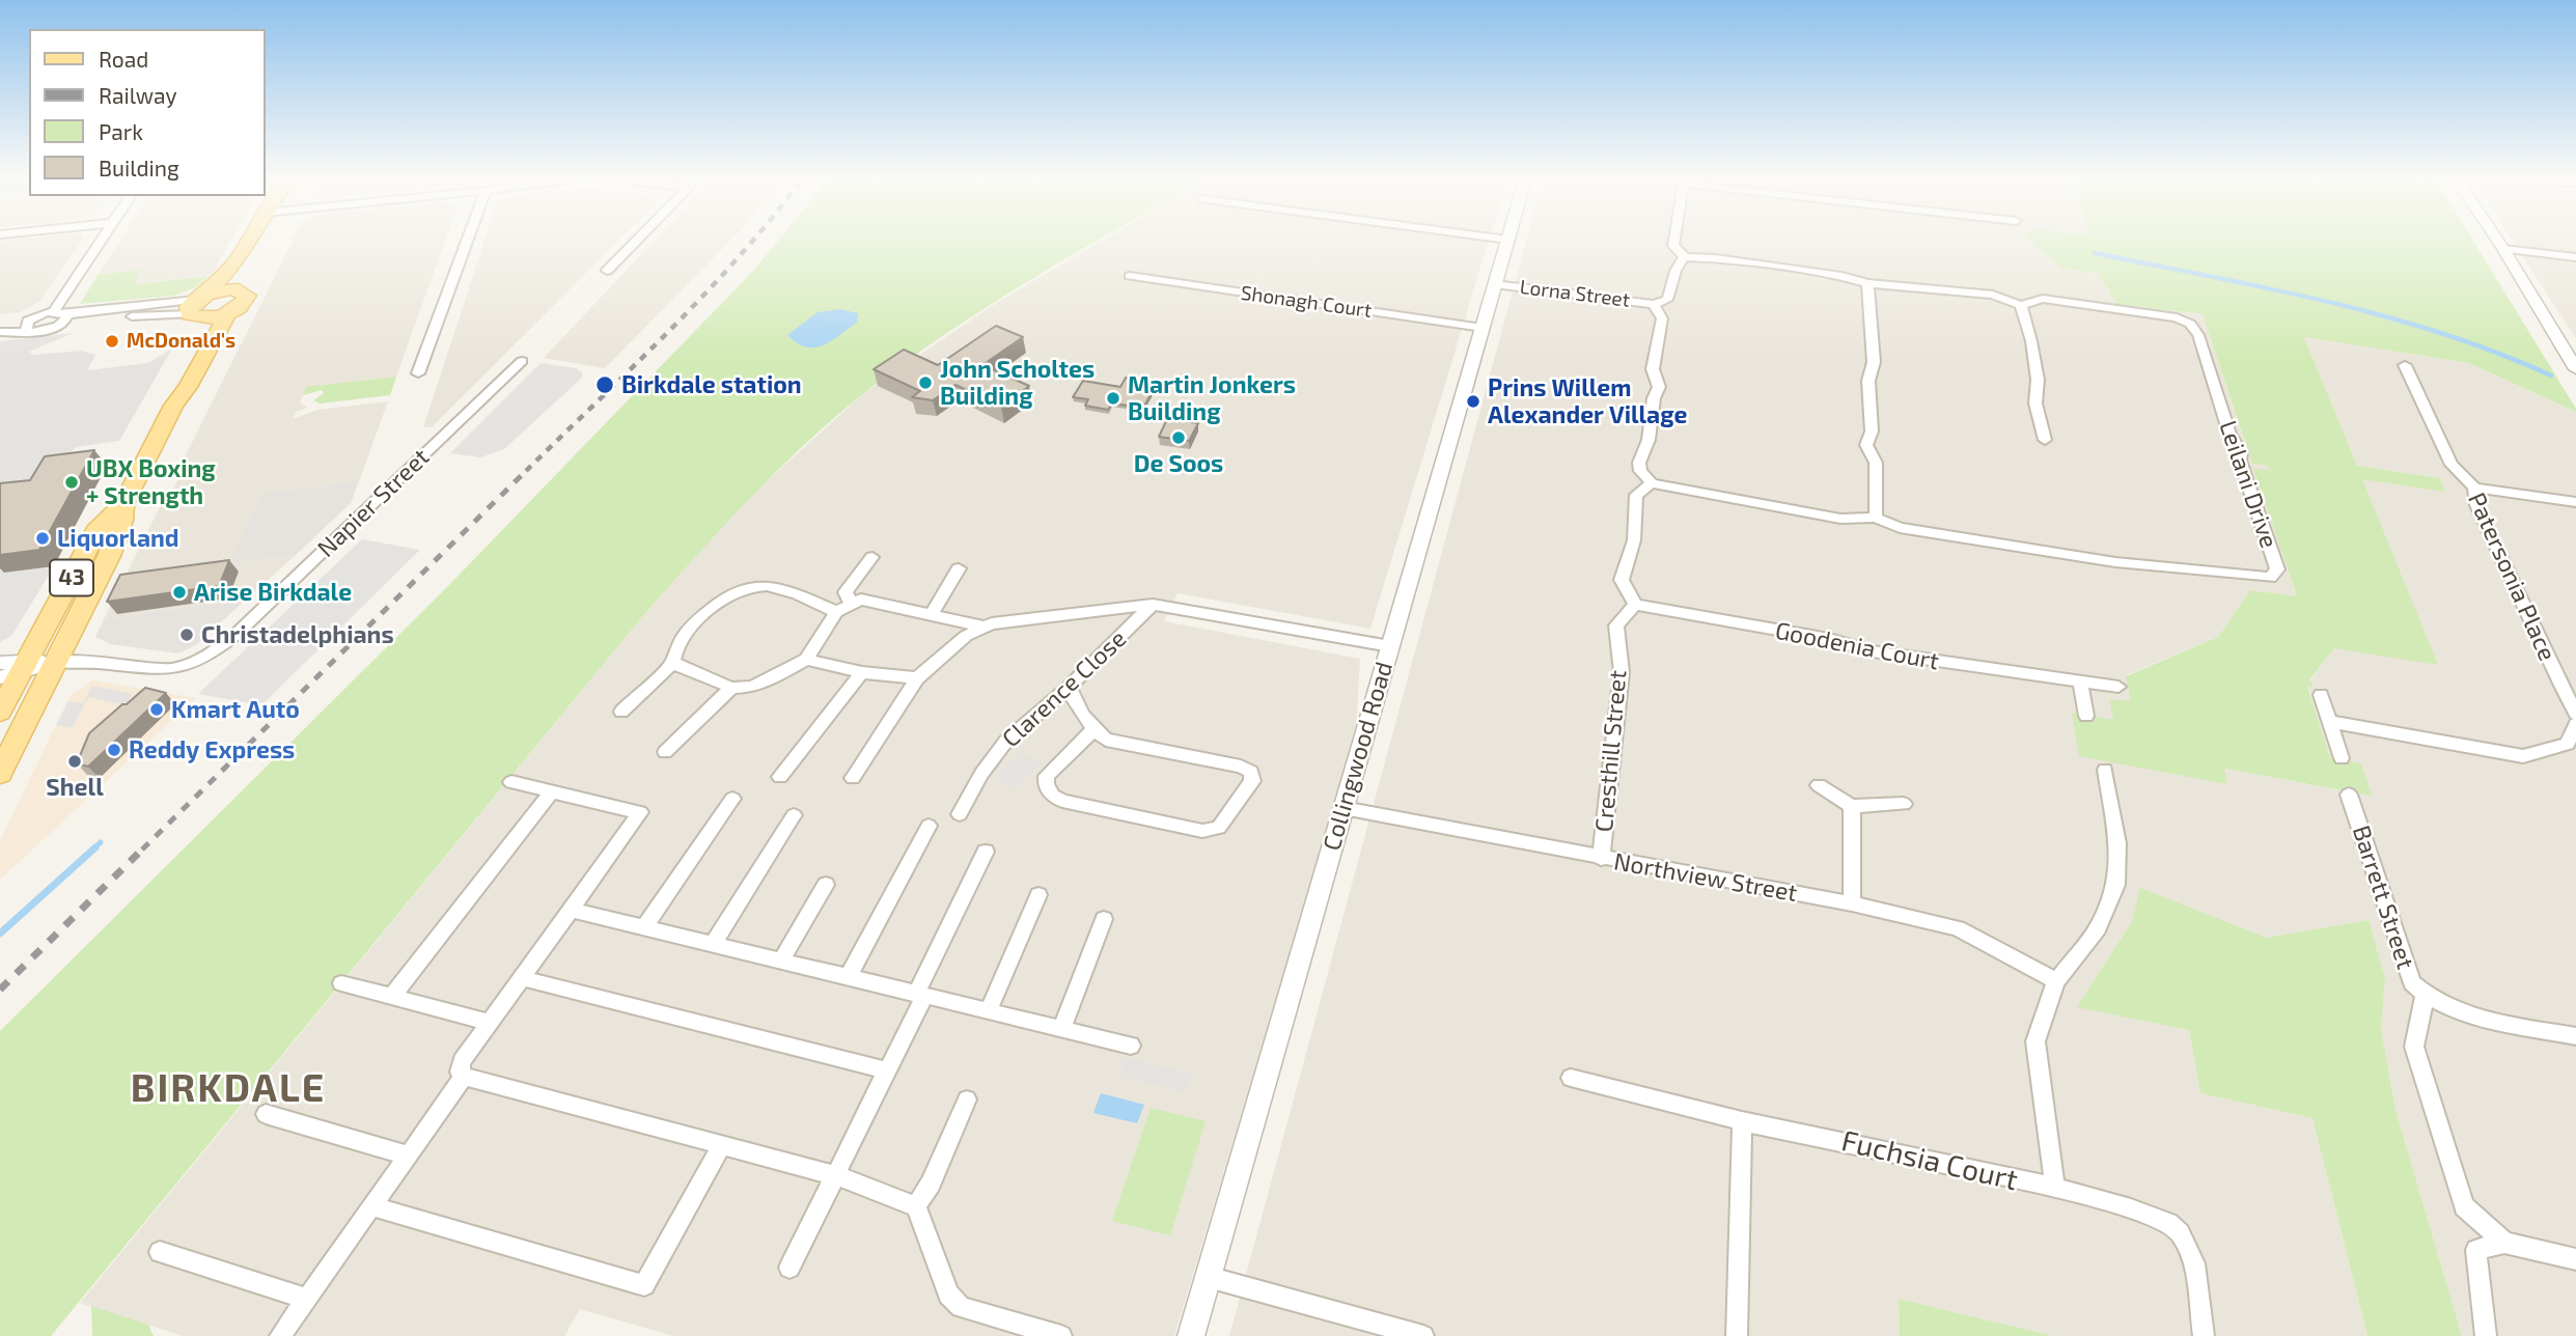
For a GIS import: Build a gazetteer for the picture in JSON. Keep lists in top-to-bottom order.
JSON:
{
  "streets": {
    "main road": ["43"],
    "street": [
      "Lorna Street",
      "Shonagh Court",
      "Leilani Drive",
      "Napier Street",
      "Patersonia Place",
      "Goodenia Court",
      "Clarence Close",
      "Cresthill Street",
      "Collingwood Road",
      "Northview Street",
      "Barrett Street",
      "Fuchsia Court"
    ]
  },
  "crossings": [
    ["Lorna Street", "Collingwood Road"],
    ["Shonagh Court", "Collingwood Road"],
    ["Napier Street", "43"],
    ["Goodenia Court", "Cresthill Street"],
    ["Cresthill Street", "Northview Street"],
    ["Collingwood Road", "Northview Street"]
  ],
  "districts": ["BIRKDALE"],
  "places": [
    "McDonald's",
    "John Scholtes Building",
    "Birkdale station",
    "Martin Jonkers Building",
    "Prins Willem Alexander Village",
    "De Soos",
    "UBX Boxing + Strength",
    "Liquorland",
    "Arise Birkdale",
    "Christadelphians",
    "Kmart Auto",
    "Reddy Express",
    "Shell"
  ],
  "legend": [
    "Road",
    "Railway",
    "Park",
    "Building"
  ]
}
